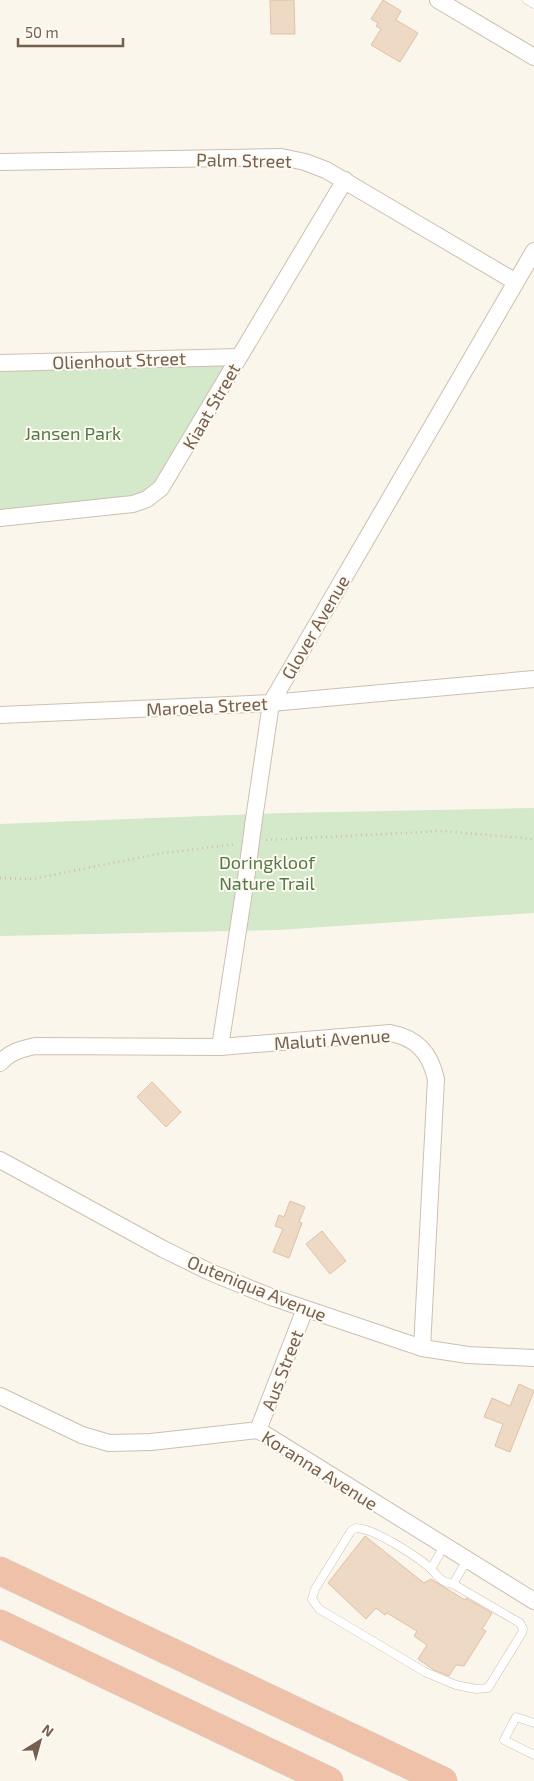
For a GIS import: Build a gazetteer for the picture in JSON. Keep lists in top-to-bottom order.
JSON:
{
  "streets": {
    "street": [
      "Palm Street",
      "Olienhout Street",
      "Kiaat Street",
      "Glover Avenue",
      "Maroela Street",
      "Maluti Avenue",
      "Outeniqua Avenue",
      "Aus Street",
      "Koranna Avenue"
    ]
  },
  "crossings": [
    ["Palm Street", "Kiaat Street"],
    ["Palm Street", "Glover Avenue"],
    ["Olienhout Street", "Kiaat Street"],
    ["Glover Avenue", "Maroela Street"],
    ["Glover Avenue", "Maluti Avenue"],
    ["Maluti Avenue", "Outeniqua Avenue"],
    ["Outeniqua Avenue", "Aus Street"],
    ["Aus Street", "Koranna Avenue"]
  ],
  "parks": ["Jansen Park", "Doringkloof Nature Trail"],
  "scale_bar": "50 m",
  "north": "top right"
}
